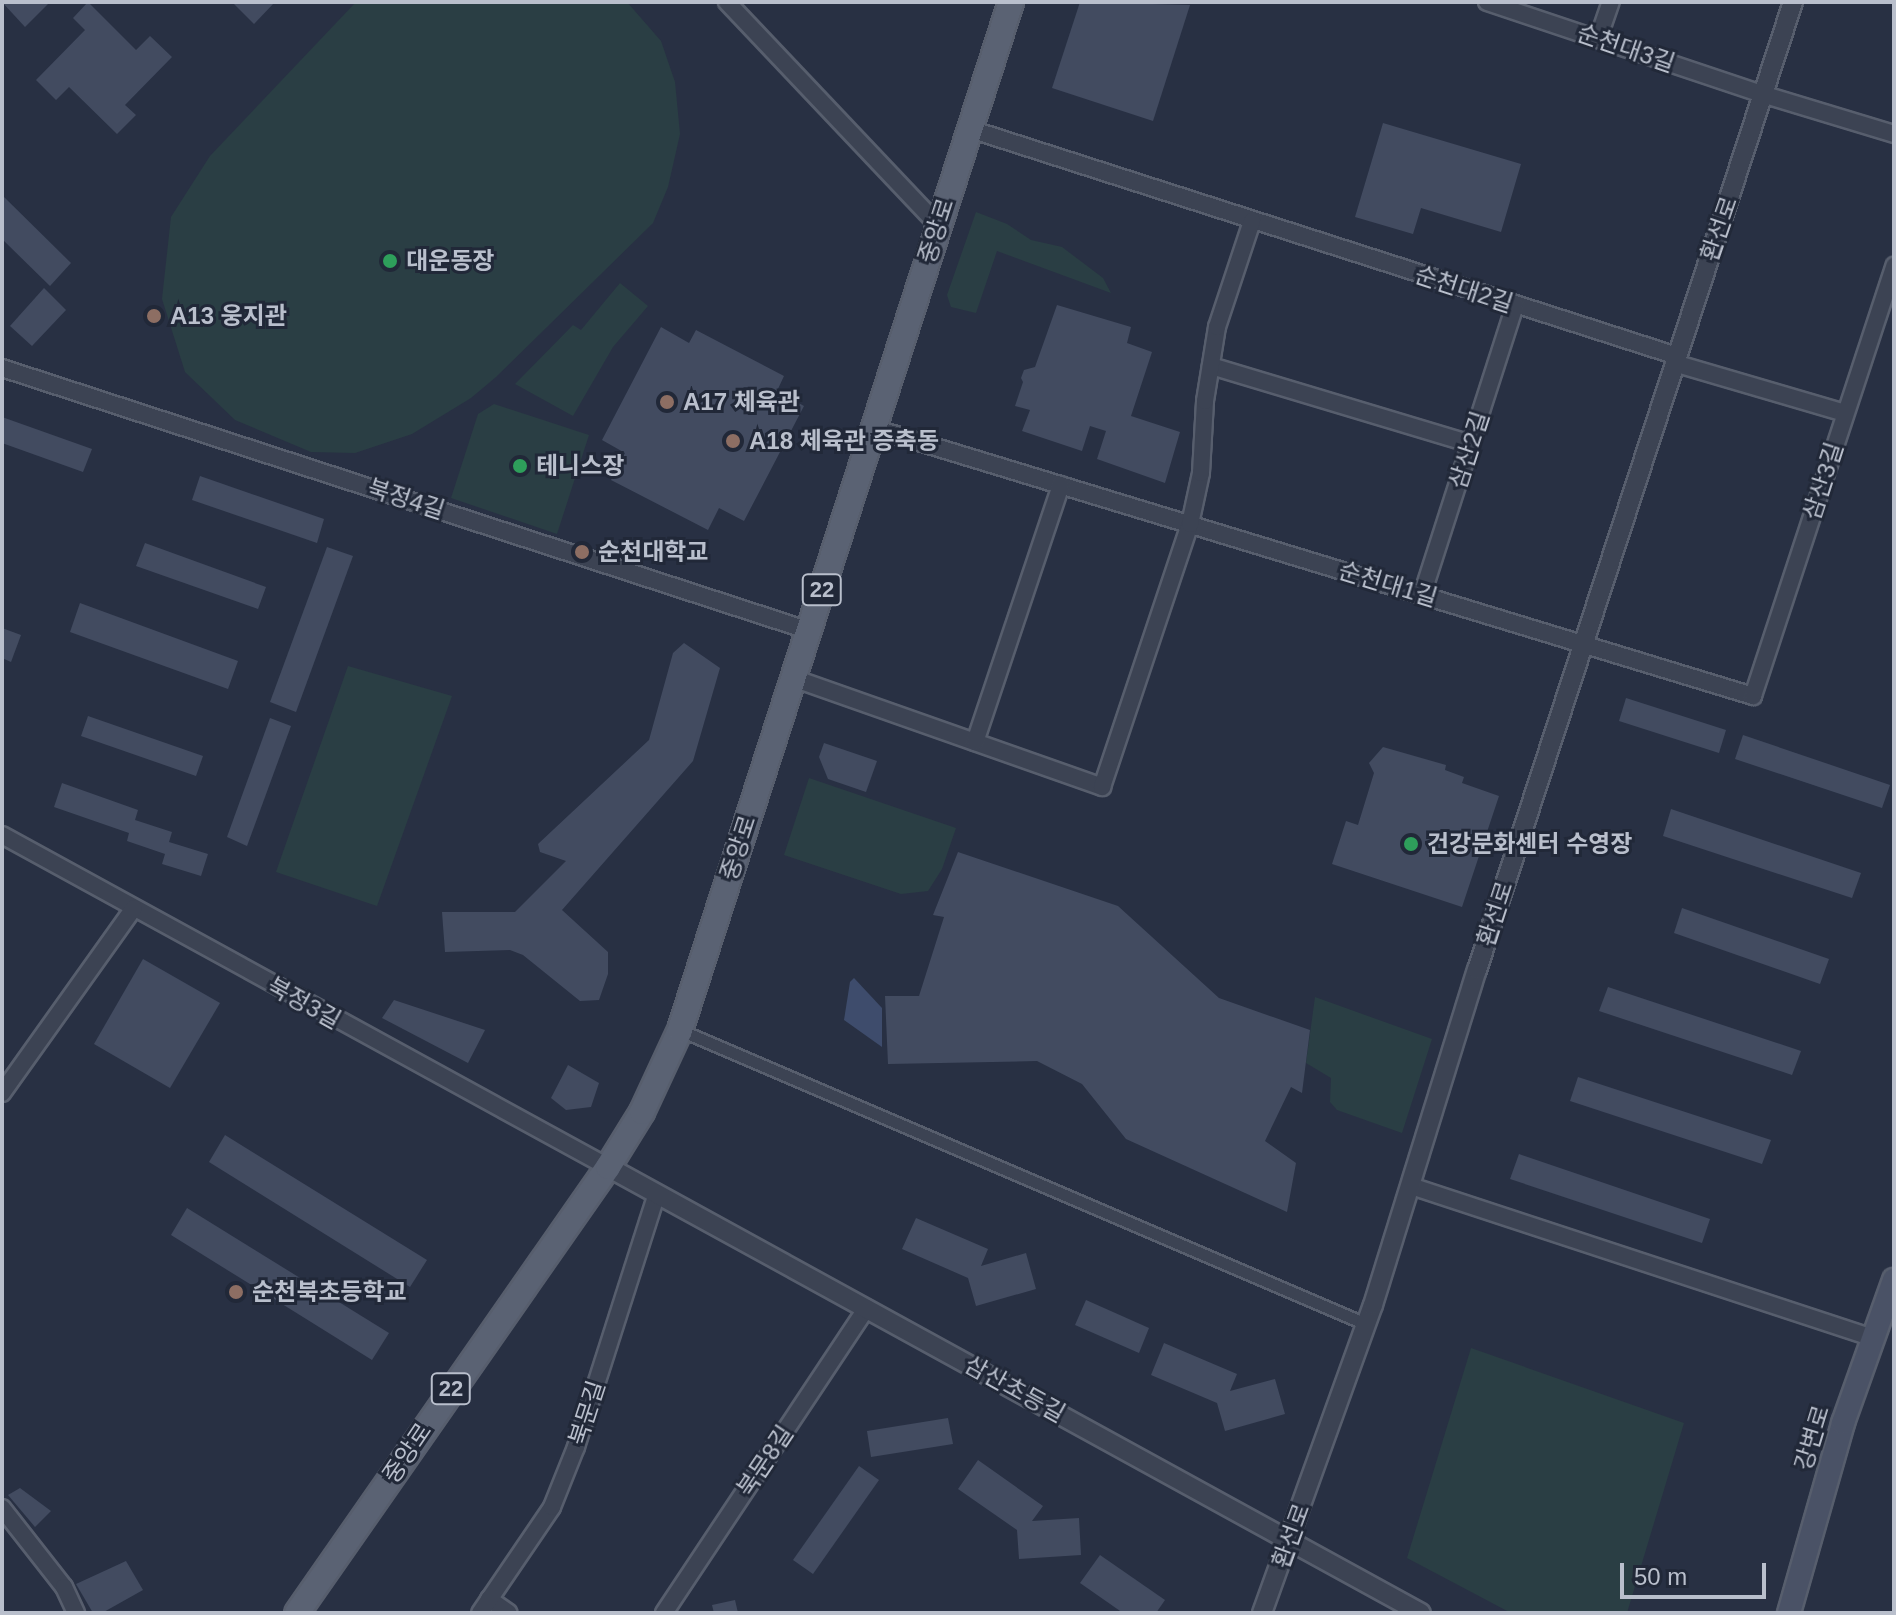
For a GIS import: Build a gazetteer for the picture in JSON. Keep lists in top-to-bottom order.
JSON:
{
  "streets": {
    "main road": ["중앙로", "22", "강변로"],
    "street": [
      "순천대3길",
      "환선로",
      "순천대2길",
      "삼산2길",
      "삼산3길",
      "북정4길",
      "순천대1길",
      "북정3길",
      "삼산초등길",
      "북문길",
      "북문8길"
    ]
  },
  "crossings": [
    ["순천대3길", "환선로"],
    ["환선로", "순천대2길"],
    ["환선로", "삼산3길"],
    ["환선로", "순천대1길"],
    ["환선로", "삼산초등길"],
    ["중앙로", "순천대2길"],
    ["중앙로", "북정4길"],
    ["중앙로", "순천대1길"],
    ["중앙로", "북정3길"],
    ["중앙로", "삼산초등길"],
    ["순천대2길", "삼산2길"],
    ["삼산2길", "순천대1길"],
    ["삼산3길", "순천대1길"],
    ["북정3길", "삼산초등길"],
    ["삼산초등길", "북문길"],
    ["삼산초등길", "북문8길"]
  ],
  "places": [
    "대운동장",
    "A13 웅지관",
    "A17 체육관",
    "A18 체육관 증축동",
    "테니스장",
    "순천대학교",
    "건강문화센터 수영장",
    "순천북초등학교"
  ],
  "scale_bar": "50 m"
}
